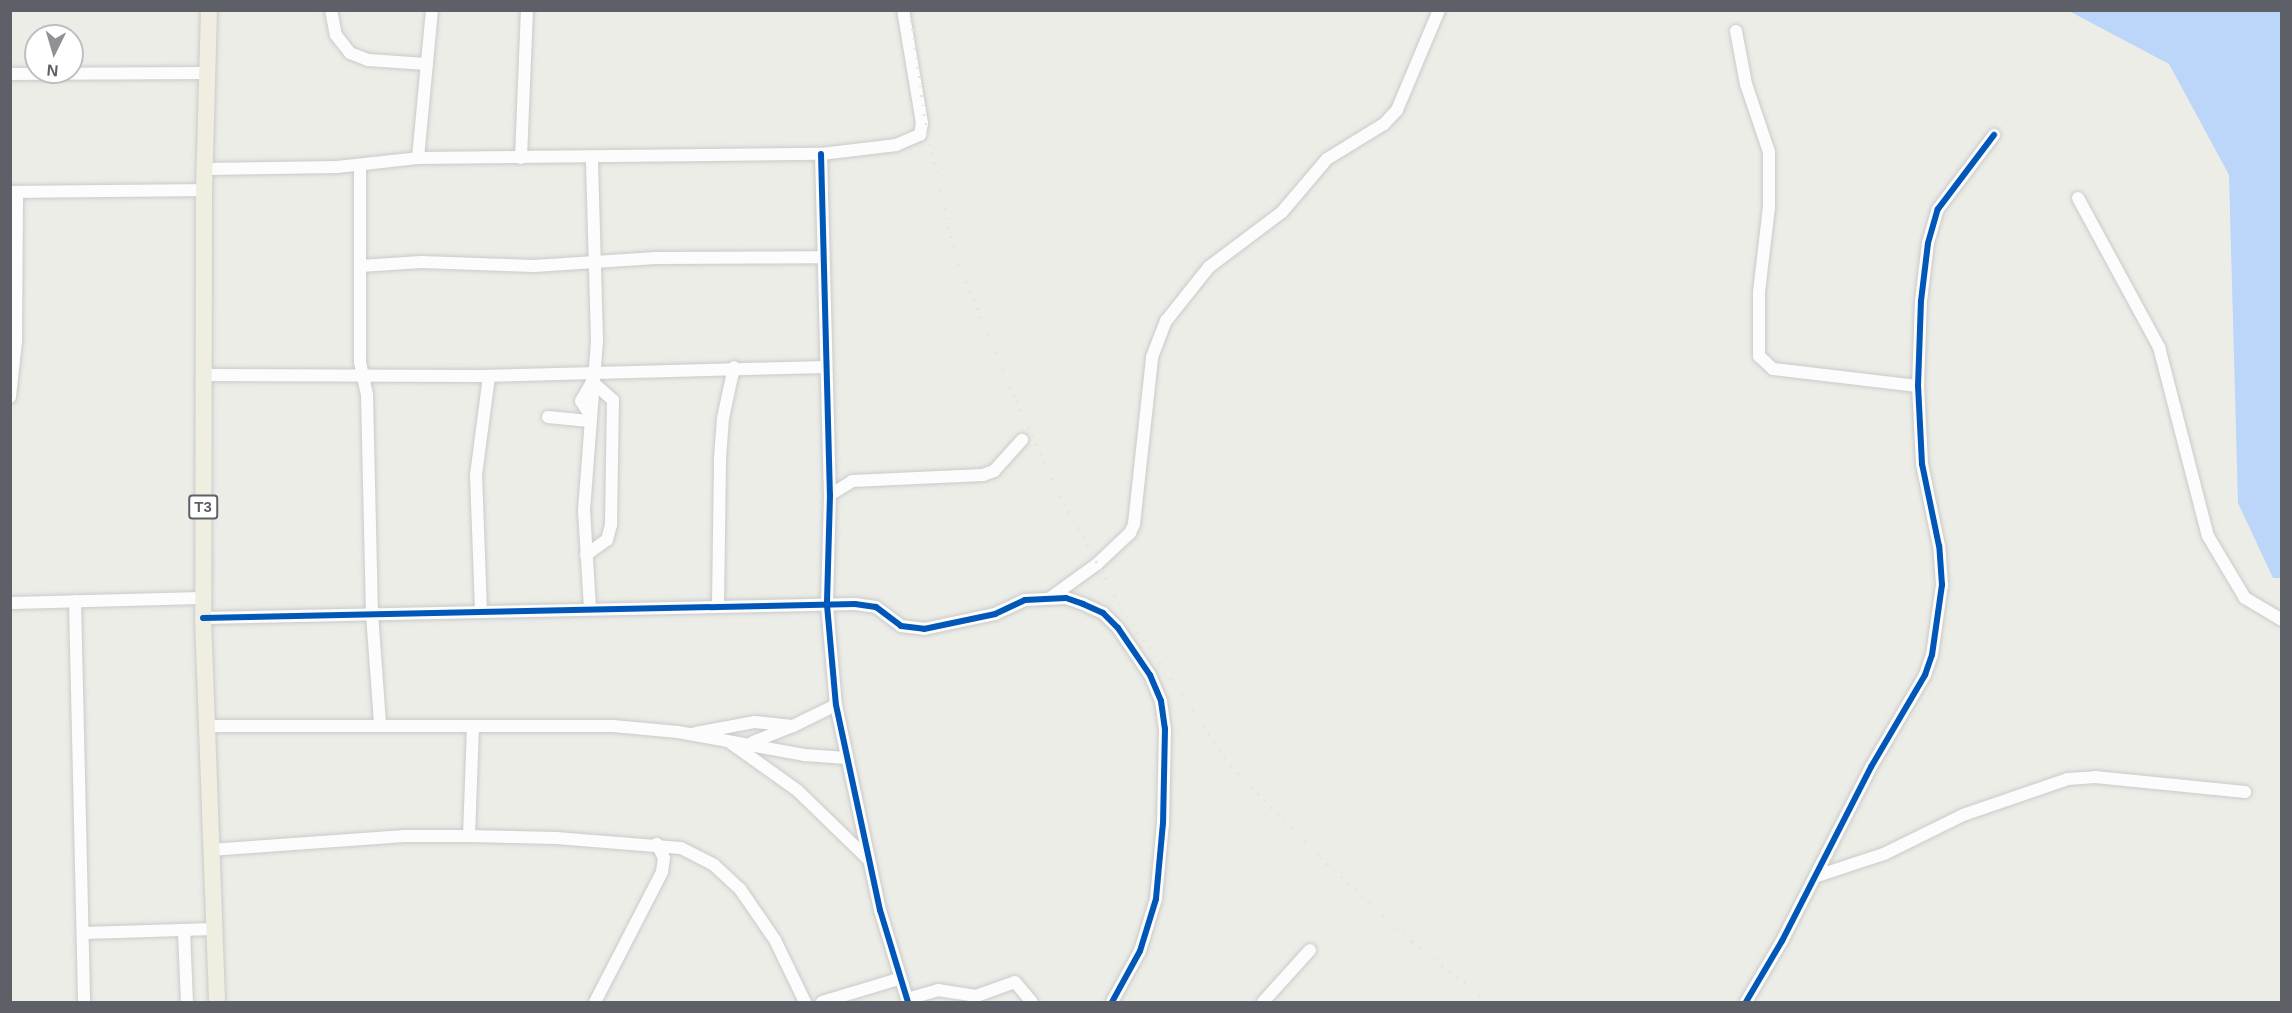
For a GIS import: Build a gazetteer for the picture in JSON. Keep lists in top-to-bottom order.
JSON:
{
  "streets": {
    "highway": ["T3"]
  },
  "north": "bottom"
}
